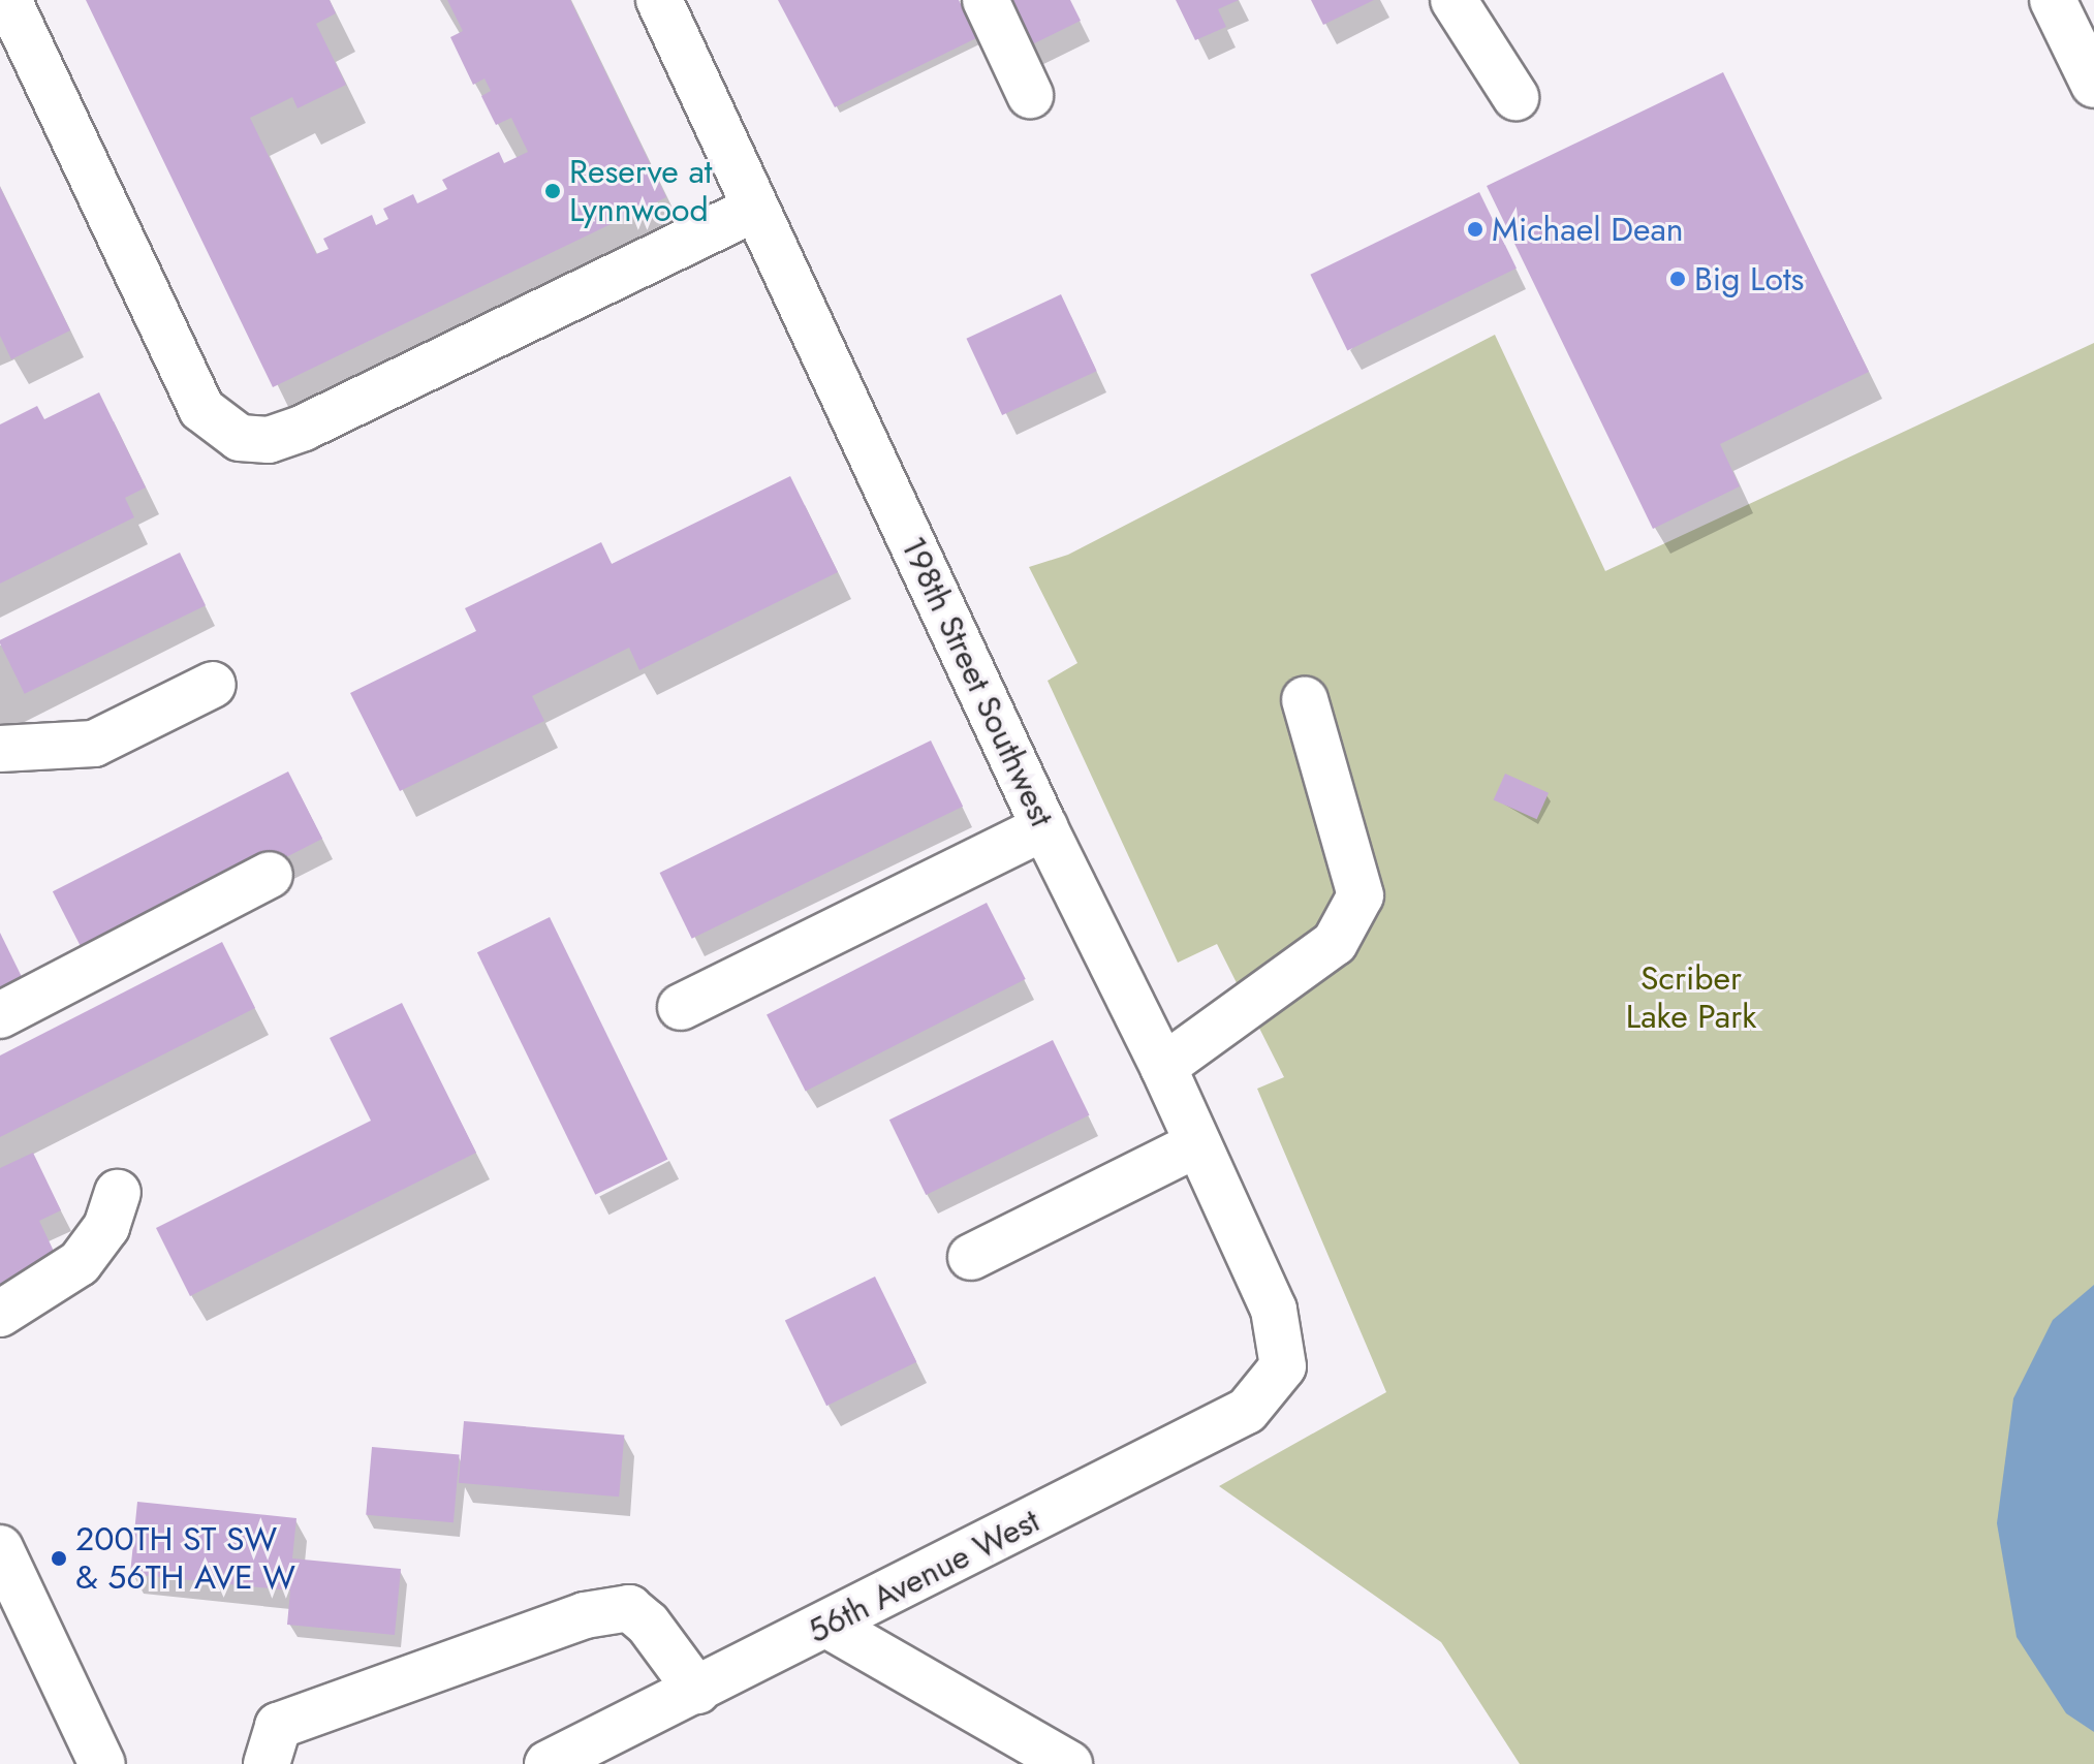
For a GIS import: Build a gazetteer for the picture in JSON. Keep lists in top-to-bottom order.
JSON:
{
  "streets": {
    "street": ["198th Street Southwest", "56th Avenue West"]
  },
  "crossings": [
    ["198th Street Southwest", "56th Avenue West"]
  ],
  "parks": ["Scriber Lake Park"],
  "places": [
    "Reserve at Lynnwood",
    "Michael Dean",
    "Big Lots",
    "200TH ST SW & 56TH AVE W"
  ]
}
